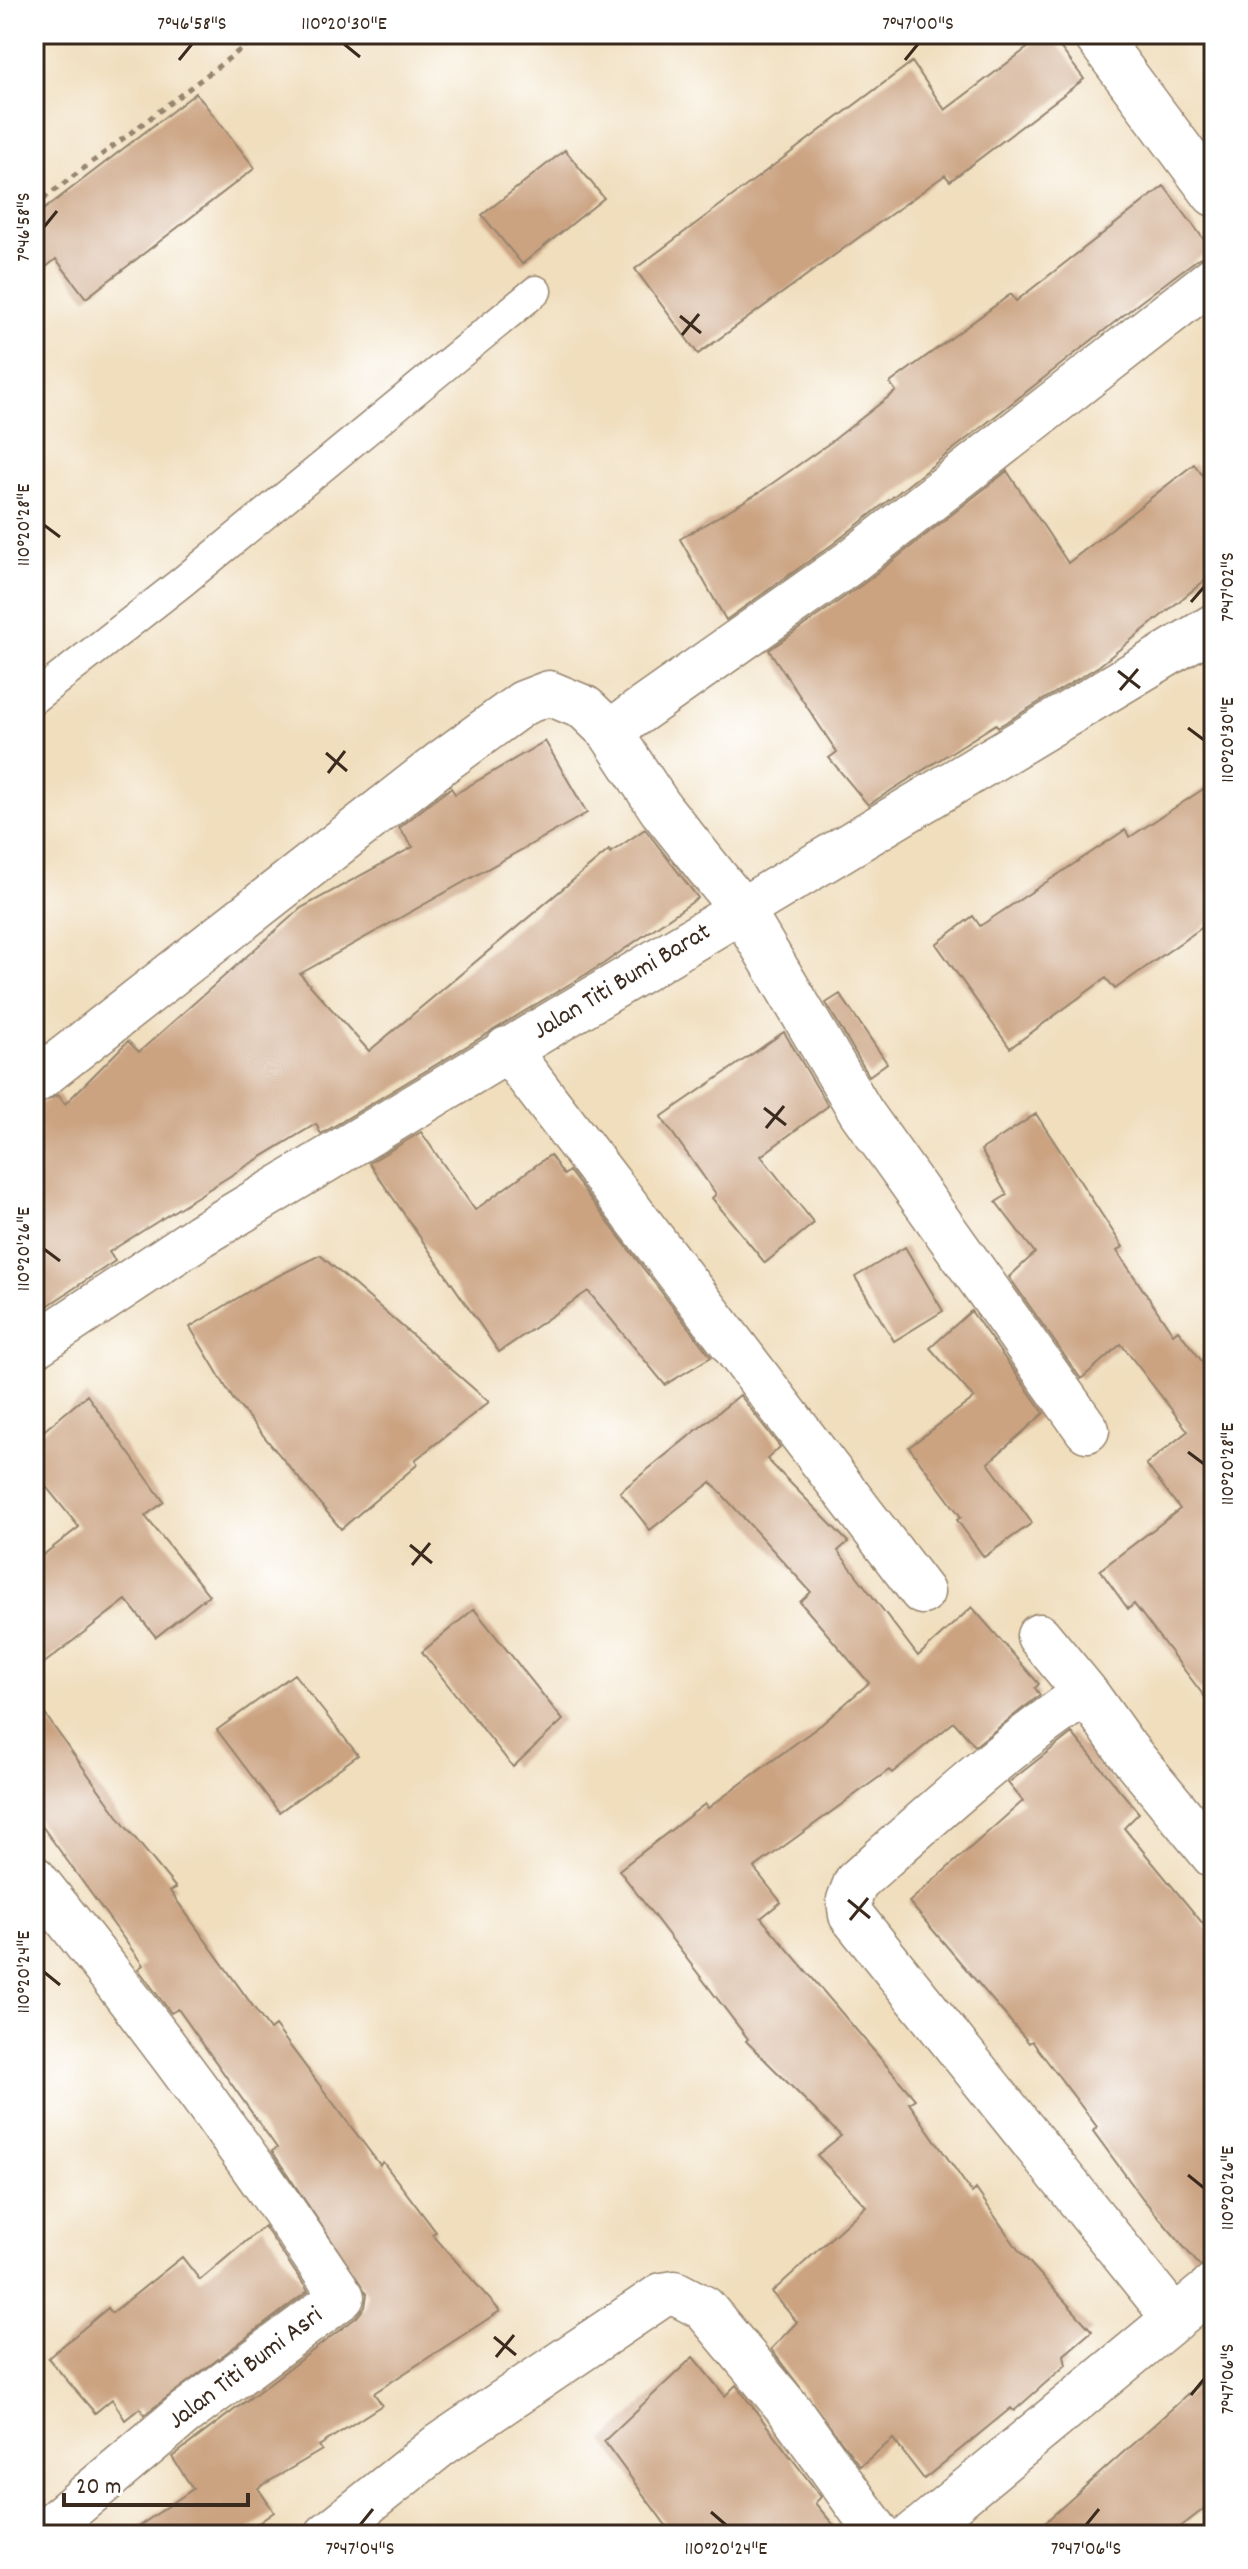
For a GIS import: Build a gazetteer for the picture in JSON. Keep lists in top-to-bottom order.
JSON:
{
  "streets": {
    "street": ["Jalan Titi Bumi Barat", "Jalan Titi Bumi Asri"]
  },
  "scale_bar": "20 m",
  "coordinates": [
    "7°46'58\"S",
    "110°20'30\"E",
    "7°47'00\"S",
    "110°20'28\"E",
    "7°47'02\"S",
    "110°20'26\"E",
    "110°20'24\"E",
    "7°47'06\"S",
    "7°47'04\"S"
  ]
}
